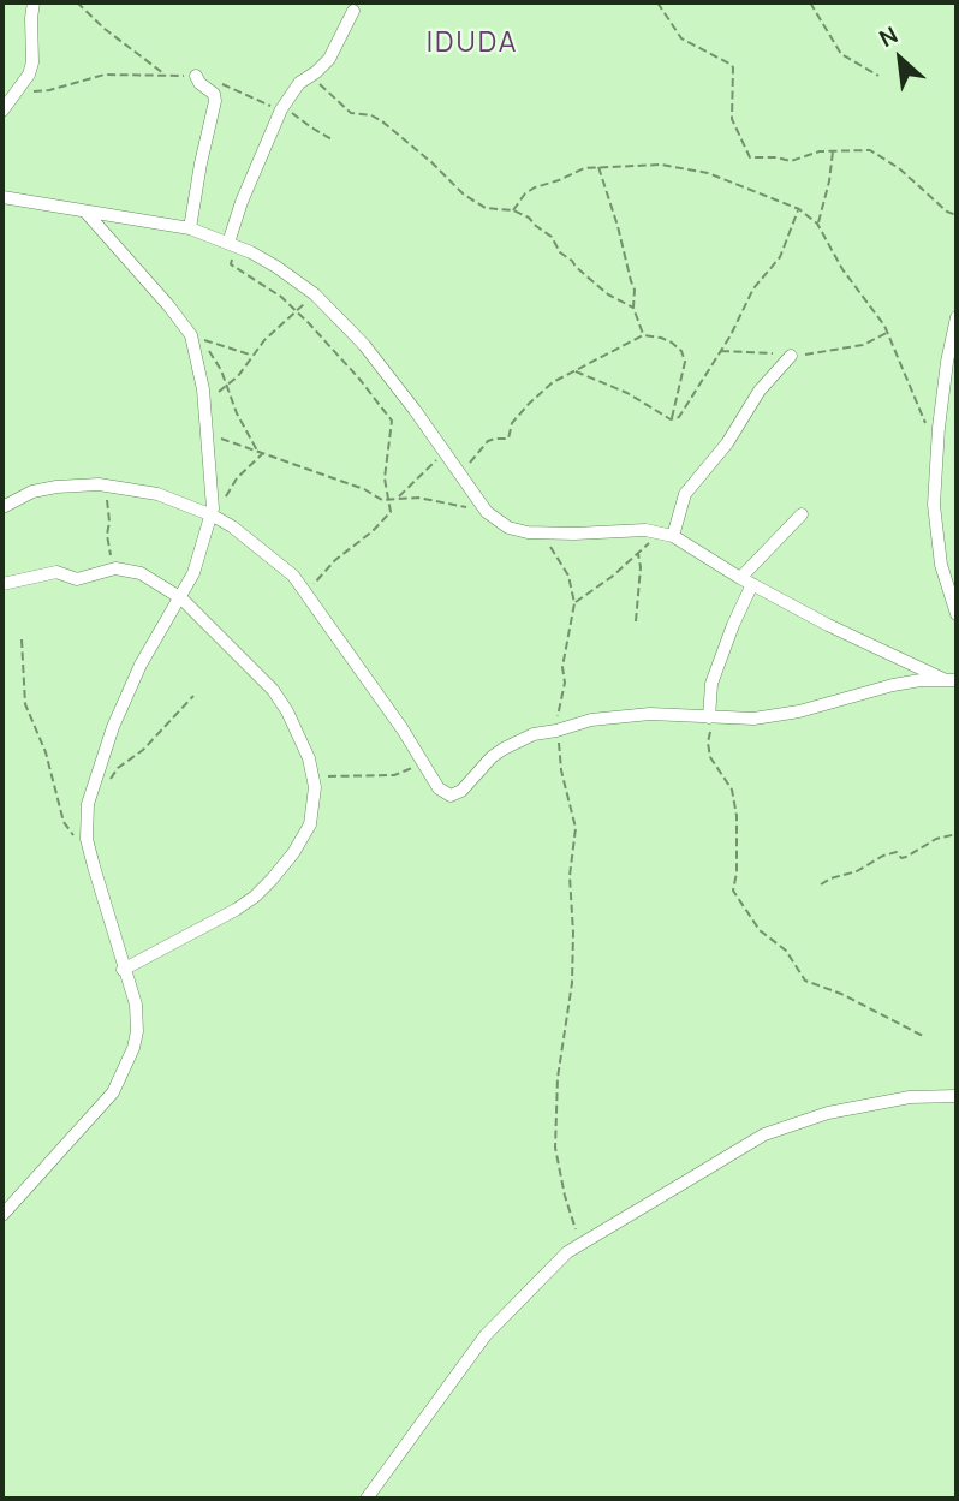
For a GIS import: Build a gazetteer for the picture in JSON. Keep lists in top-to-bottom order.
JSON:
{
  "districts": ["IDUDA"],
  "north": "top left"
}
